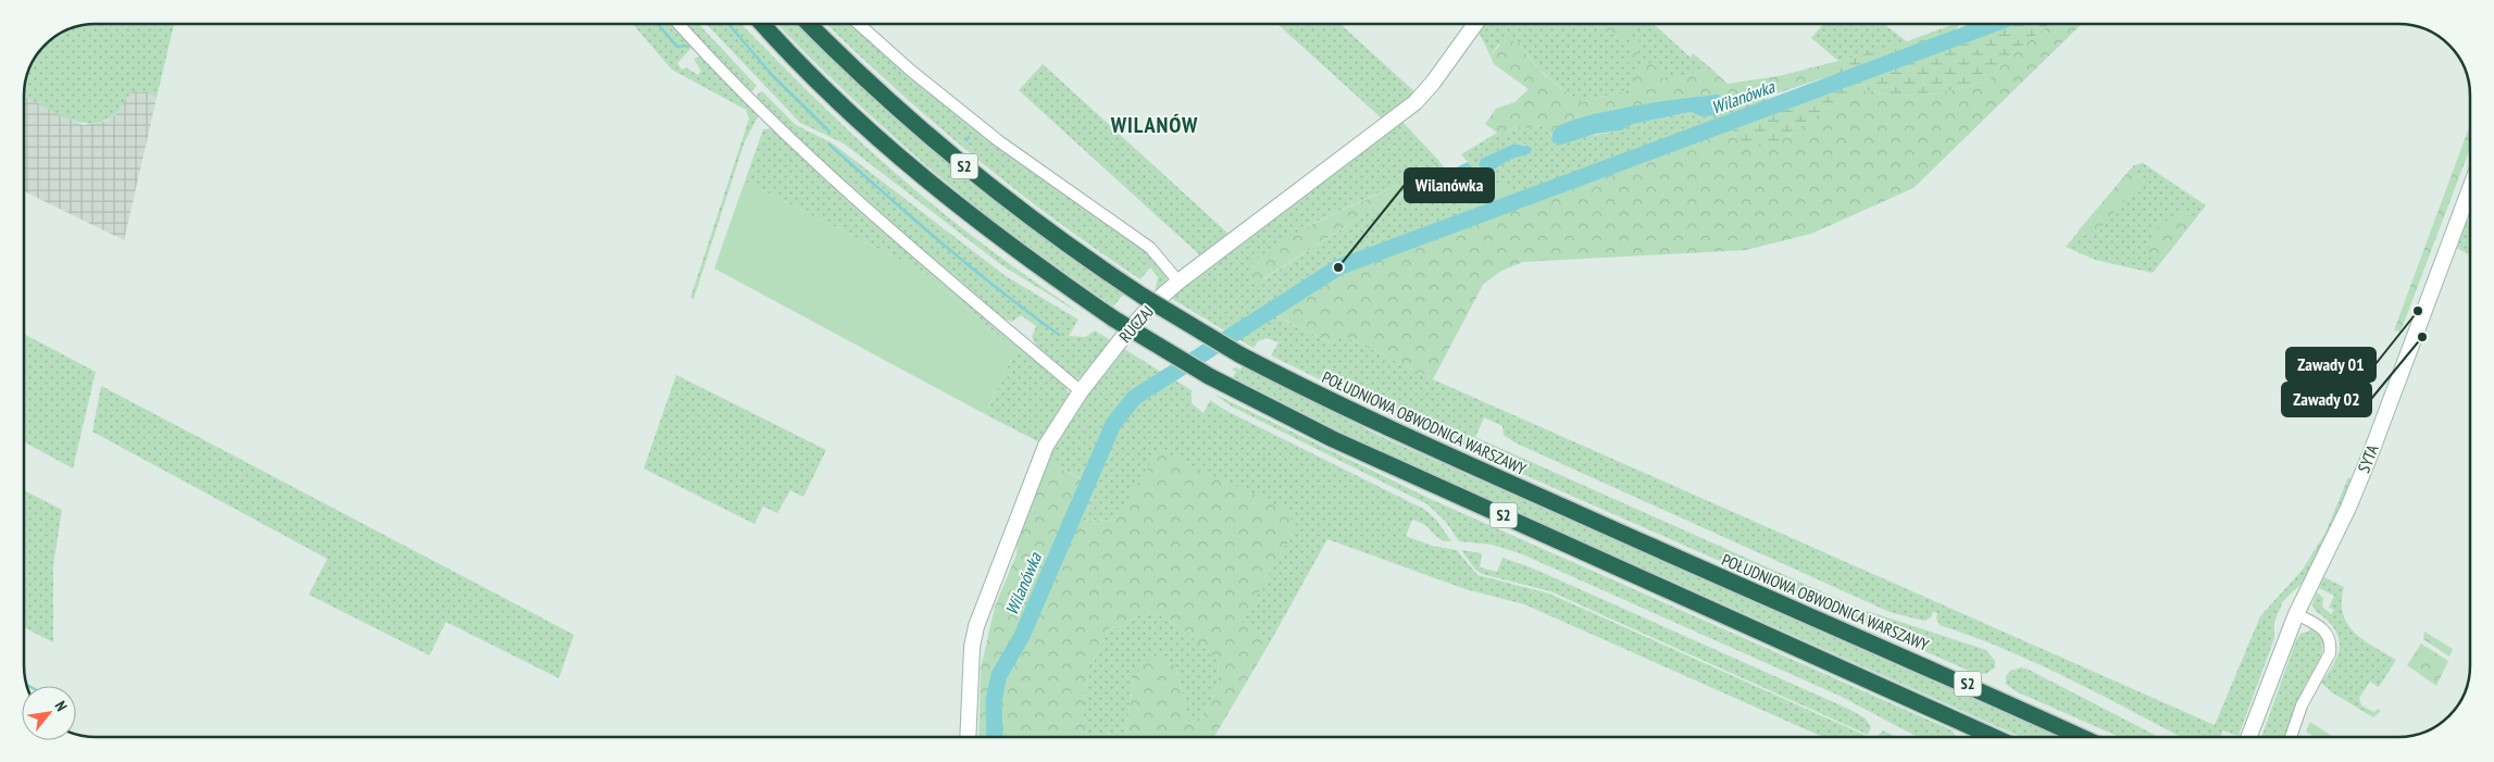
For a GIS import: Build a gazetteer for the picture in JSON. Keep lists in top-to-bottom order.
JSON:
{
  "streets": {
    "highway": ["S2", "POŁUDNIOWA OBWODNICA WARSZAWY"],
    "street": ["RUCZAJ", "SYTA"]
  },
  "districts": ["WILANÓW"],
  "water": ["Wilanówka"],
  "places": ["Wilanówka", "Zawady 01", "Zawady 02"],
  "north": "top right"
}
